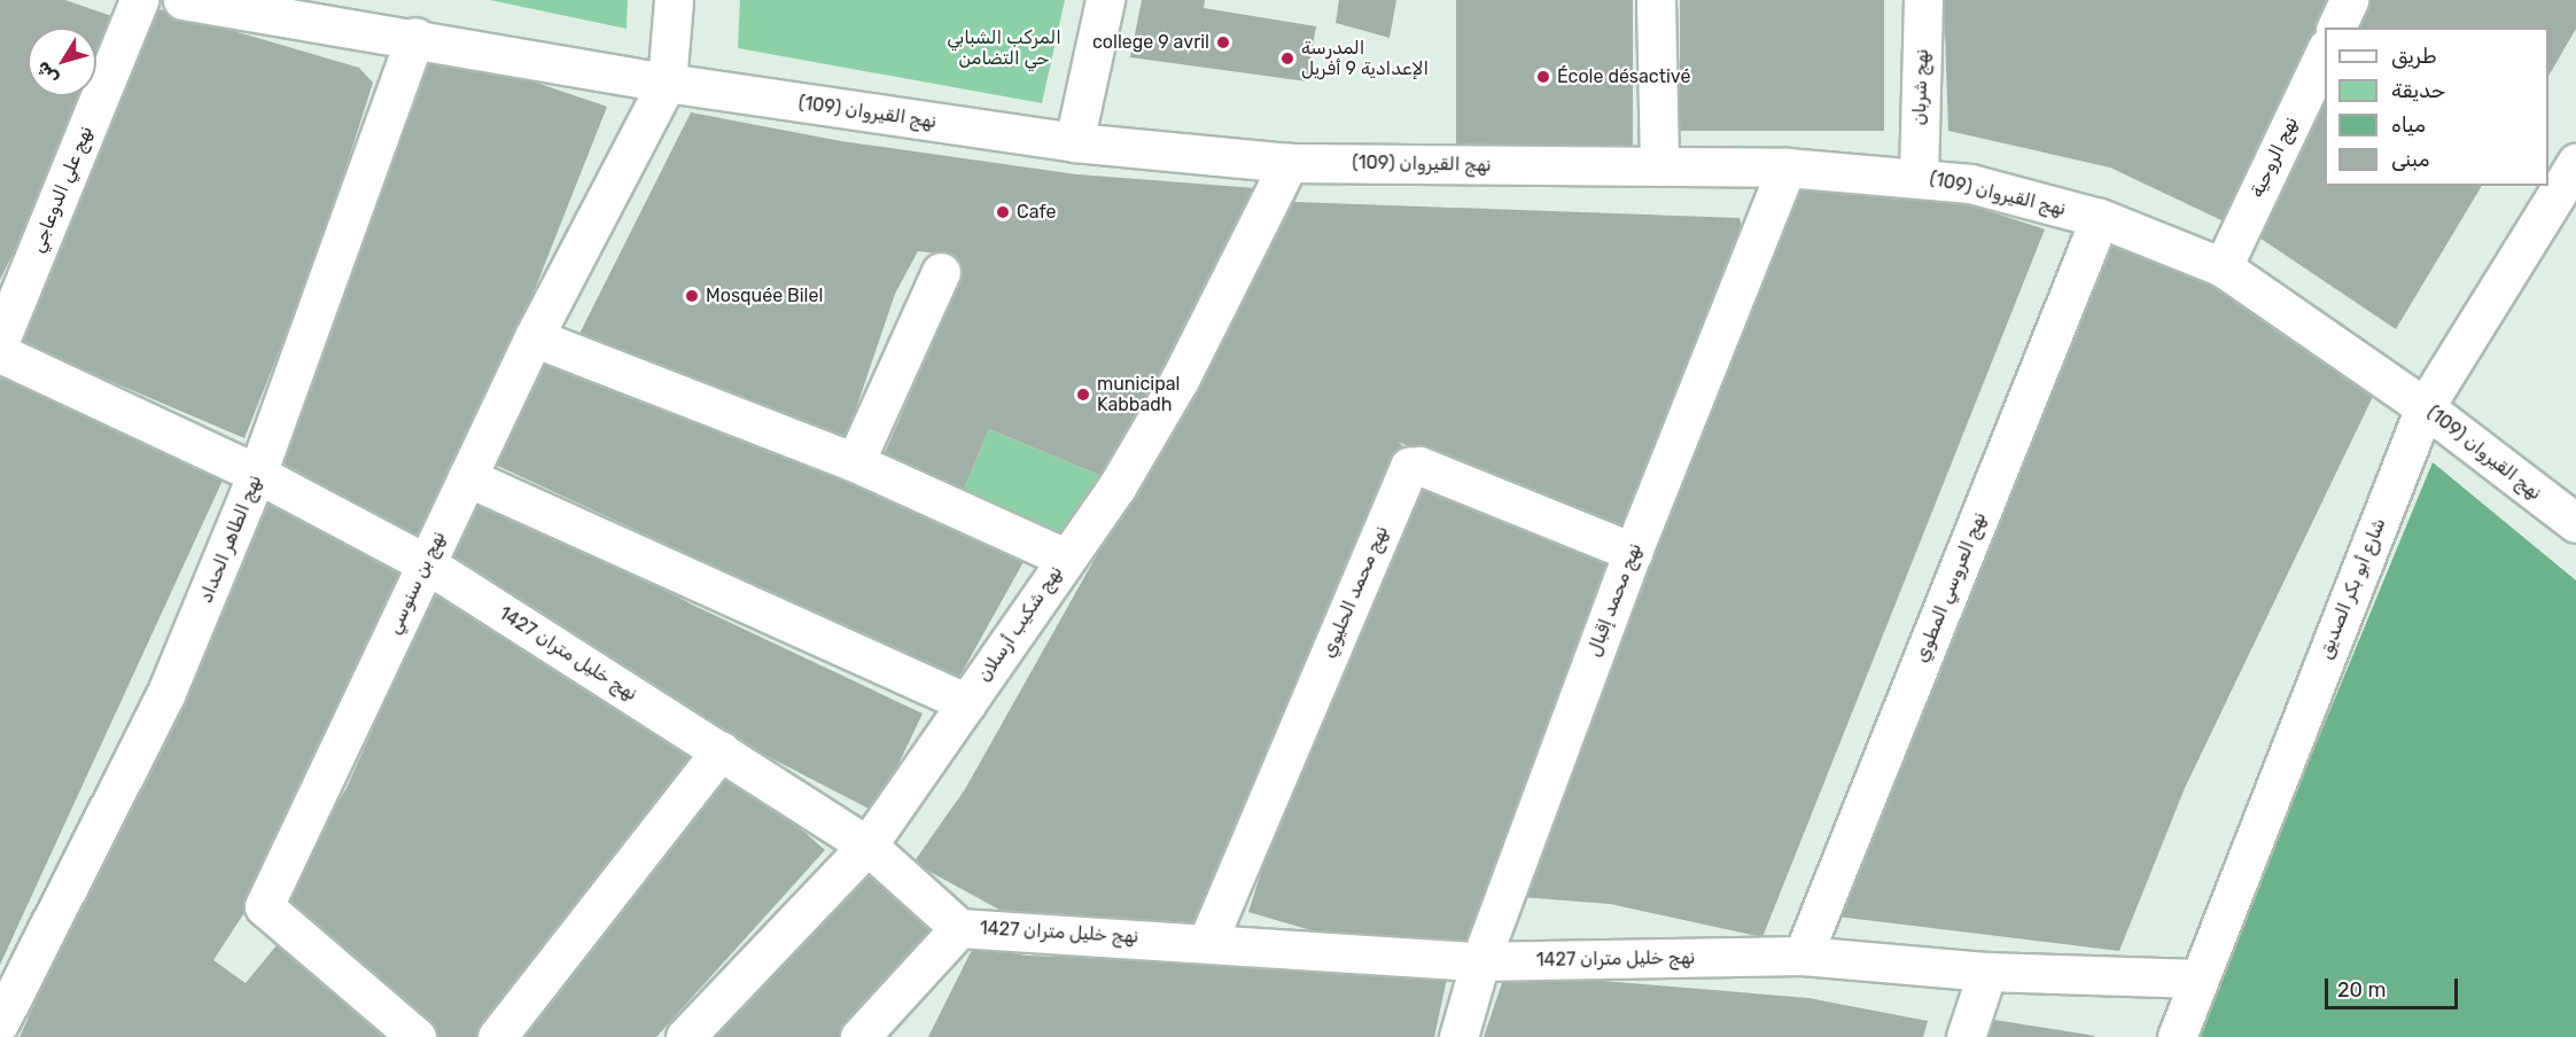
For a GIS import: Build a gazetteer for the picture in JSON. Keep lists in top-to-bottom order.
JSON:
{
  "streets": {
    "street": [
      "نهج شربان",
      "نهج القيروان (109)",
      "نهج الروحية",
      "نهج علي الدوعاجي",
      "نهج الطاهر الحداد",
      "نهج بن سنوسي",
      "نهج العروسي المطوي",
      "شارع أبو بكر الصديق",
      "نهج محمد الحليوي",
      "نهج محمد إقبال",
      "نهج شكيب أرسلان",
      "نهج خليل متران 1427"
    ]
  },
  "crossings": [
    ["نهج شربان", "نهج القيروان (109)"],
    ["نهج القيروان (109)", "نهج الروحية"],
    ["نهج القيروان (109)", "نهج الطاهر الحداد"],
    ["نهج القيروان (109)", "نهج بن سنوسي"],
    ["نهج القيروان (109)", "نهج العروسي المطوي"],
    ["نهج القيروان (109)", "شارع أبو بكر الصديق"],
    ["نهج القيروان (109)", "نهج محمد إقبال"],
    ["نهج القيروان (109)", "نهج شكيب أرسلان"],
    ["نهج الطاهر الحداد", "نهج خليل متران 1427"],
    ["نهج بن سنوسي", "نهج خليل متران 1427"],
    ["نهج العروسي المطوي", "نهج خليل متران 1427"],
    ["شارع أبو بكر الصديق", "نهج خليل متران 1427"],
    ["نهج محمد الحليوي", "نهج محمد إقبال"],
    ["نهج محمد الحليوي", "نهج خليل متران 1427"],
    ["نهج محمد إقبال", "نهج خليل متران 1427"],
    ["نهج شكيب أرسلان", "نهج خليل متران 1427"]
  ],
  "parks": ["المركب الشبابي حي التضامن"],
  "places": [
    "college 9 avril",
    "المدرسة الإعدادية 9 أفريل",
    "École désactivé",
    "Cafe",
    "Mosquée Bilel",
    "municipal Kabbadh"
  ],
  "legend": [
    "طريق",
    "حديقة",
    "مياه",
    "مبنى"
  ],
  "scale_bar": "20 m",
  "north": "bottom left"
}
